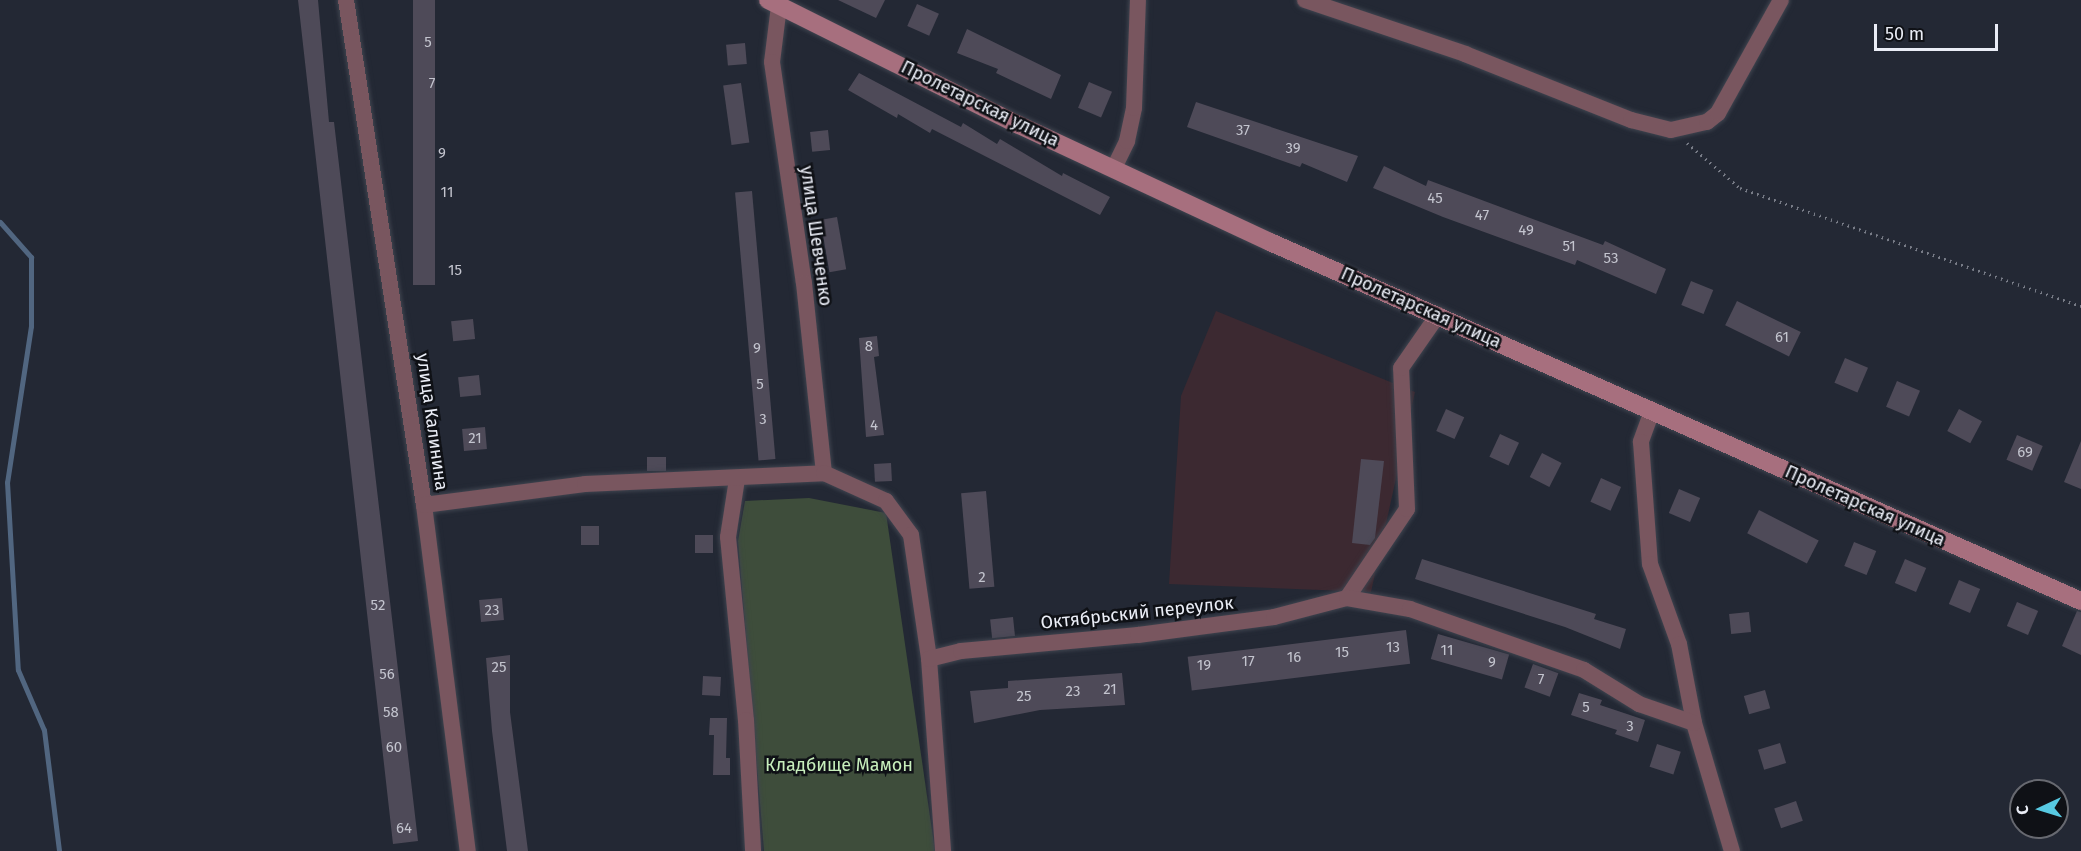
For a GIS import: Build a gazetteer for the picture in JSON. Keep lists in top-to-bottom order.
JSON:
{
  "streets": {
    "street": [
      "Пролетарская улица",
      "улица Шевченко",
      "улица Калинина",
      "Октябрьский переулок"
    ]
  },
  "crossings": [
    ["Пролетарская улица", "улица Шевченко"]
  ],
  "parks": ["Кладбище Мамон"],
  "house_numbers": [
    "5",
    "7",
    "37",
    "39",
    "9",
    "11",
    "45",
    "47",
    "49",
    "51",
    "53",
    "15",
    "61",
    "8",
    "9",
    "5",
    "3",
    "4",
    "21",
    "69",
    "2",
    "52",
    "23",
    "13",
    "11",
    "15",
    "16",
    "17",
    "9",
    "19",
    "25",
    "56",
    "7",
    "21",
    "23",
    "25",
    "5",
    "58",
    "3",
    "60",
    "64"
  ],
  "scale_bar": "50 m",
  "north": "left"
}
